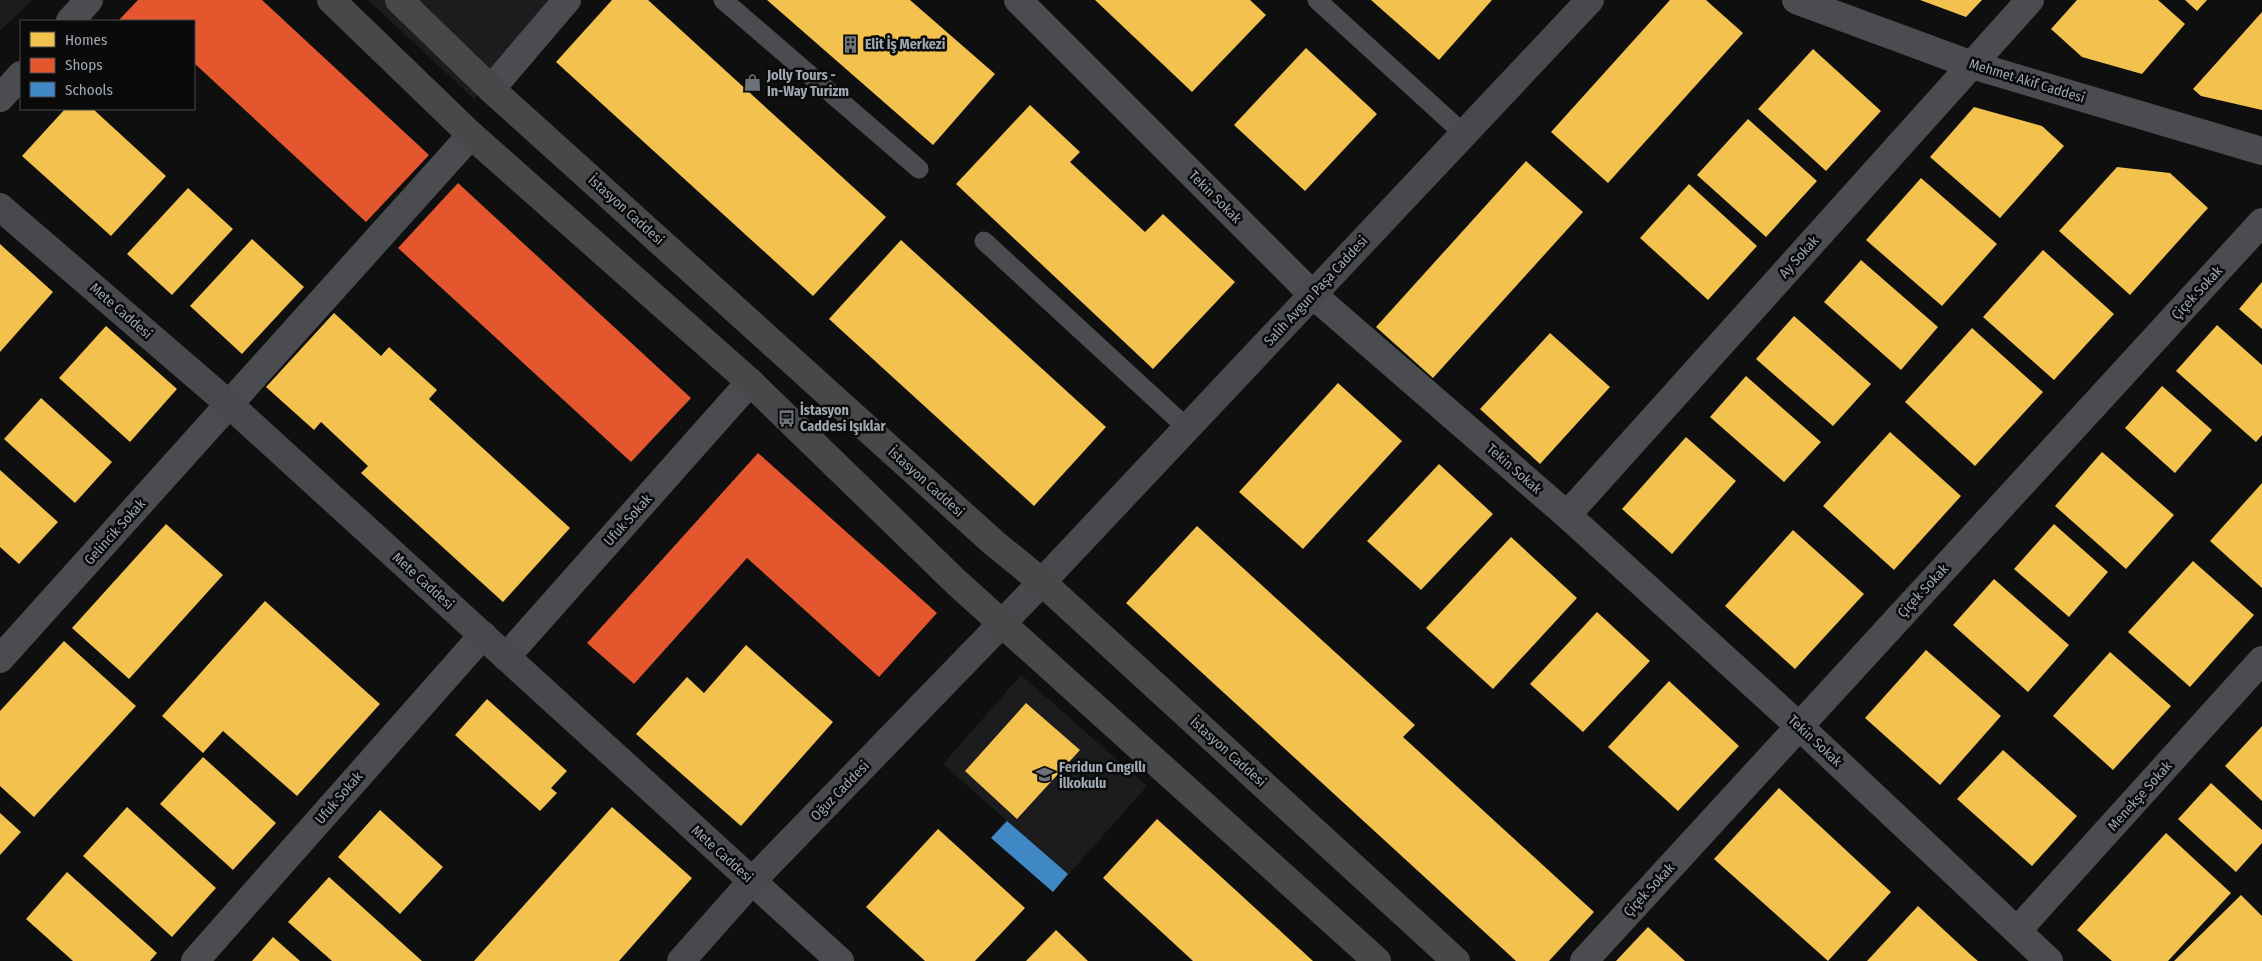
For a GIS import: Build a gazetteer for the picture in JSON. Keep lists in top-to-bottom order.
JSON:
{
  "streets": {
    "main road": ["İstasyon Caddesi"],
    "street": [
      "Mehmet Akif Caddesi",
      "Tekin Sokak",
      "Ay Sokak",
      "Salih Avgun Paşa Caddesi",
      "Çiçek Sokak",
      "Mete Caddesi",
      "Ufuk Sokak",
      "Gelincik Sokak",
      "Oğuz Caddesi",
      "Menekşe Sokak"
    ]
  },
  "crossings": [
    ["Mehmet Akif Caddesi", "Ay Sokak"],
    ["Tekin Sokak", "Ay Sokak"],
    ["Tekin Sokak", "Salih Avgun Paşa Caddesi"],
    ["Tekin Sokak", "Çiçek Sokak"],
    ["Tekin Sokak", "Menekşe Sokak"],
    ["İstasyon Caddesi", "Salih Avgun Paşa Caddesi"],
    ["İstasyon Caddesi", "Oğuz Caddesi"],
    ["Salih Avgun Paşa Caddesi", "Oğuz Caddesi"],
    ["Mete Caddesi", "Ufuk Sokak"],
    ["Mete Caddesi", "Gelincik Sokak"],
    ["Mete Caddesi", "Oğuz Caddesi"]
  ],
  "places": {
    "building": ["Elit İş Merkezi"],
    "shop": ["Jolly Tours - In-Way Turizm"],
    "bus stop": ["İstasyon Caddesi Işıklar"],
    "school or university": ["Feridun Cıngıllı İlkokulu"]
  },
  "legend": ["Homes", "Shops", "Schools"]
}
